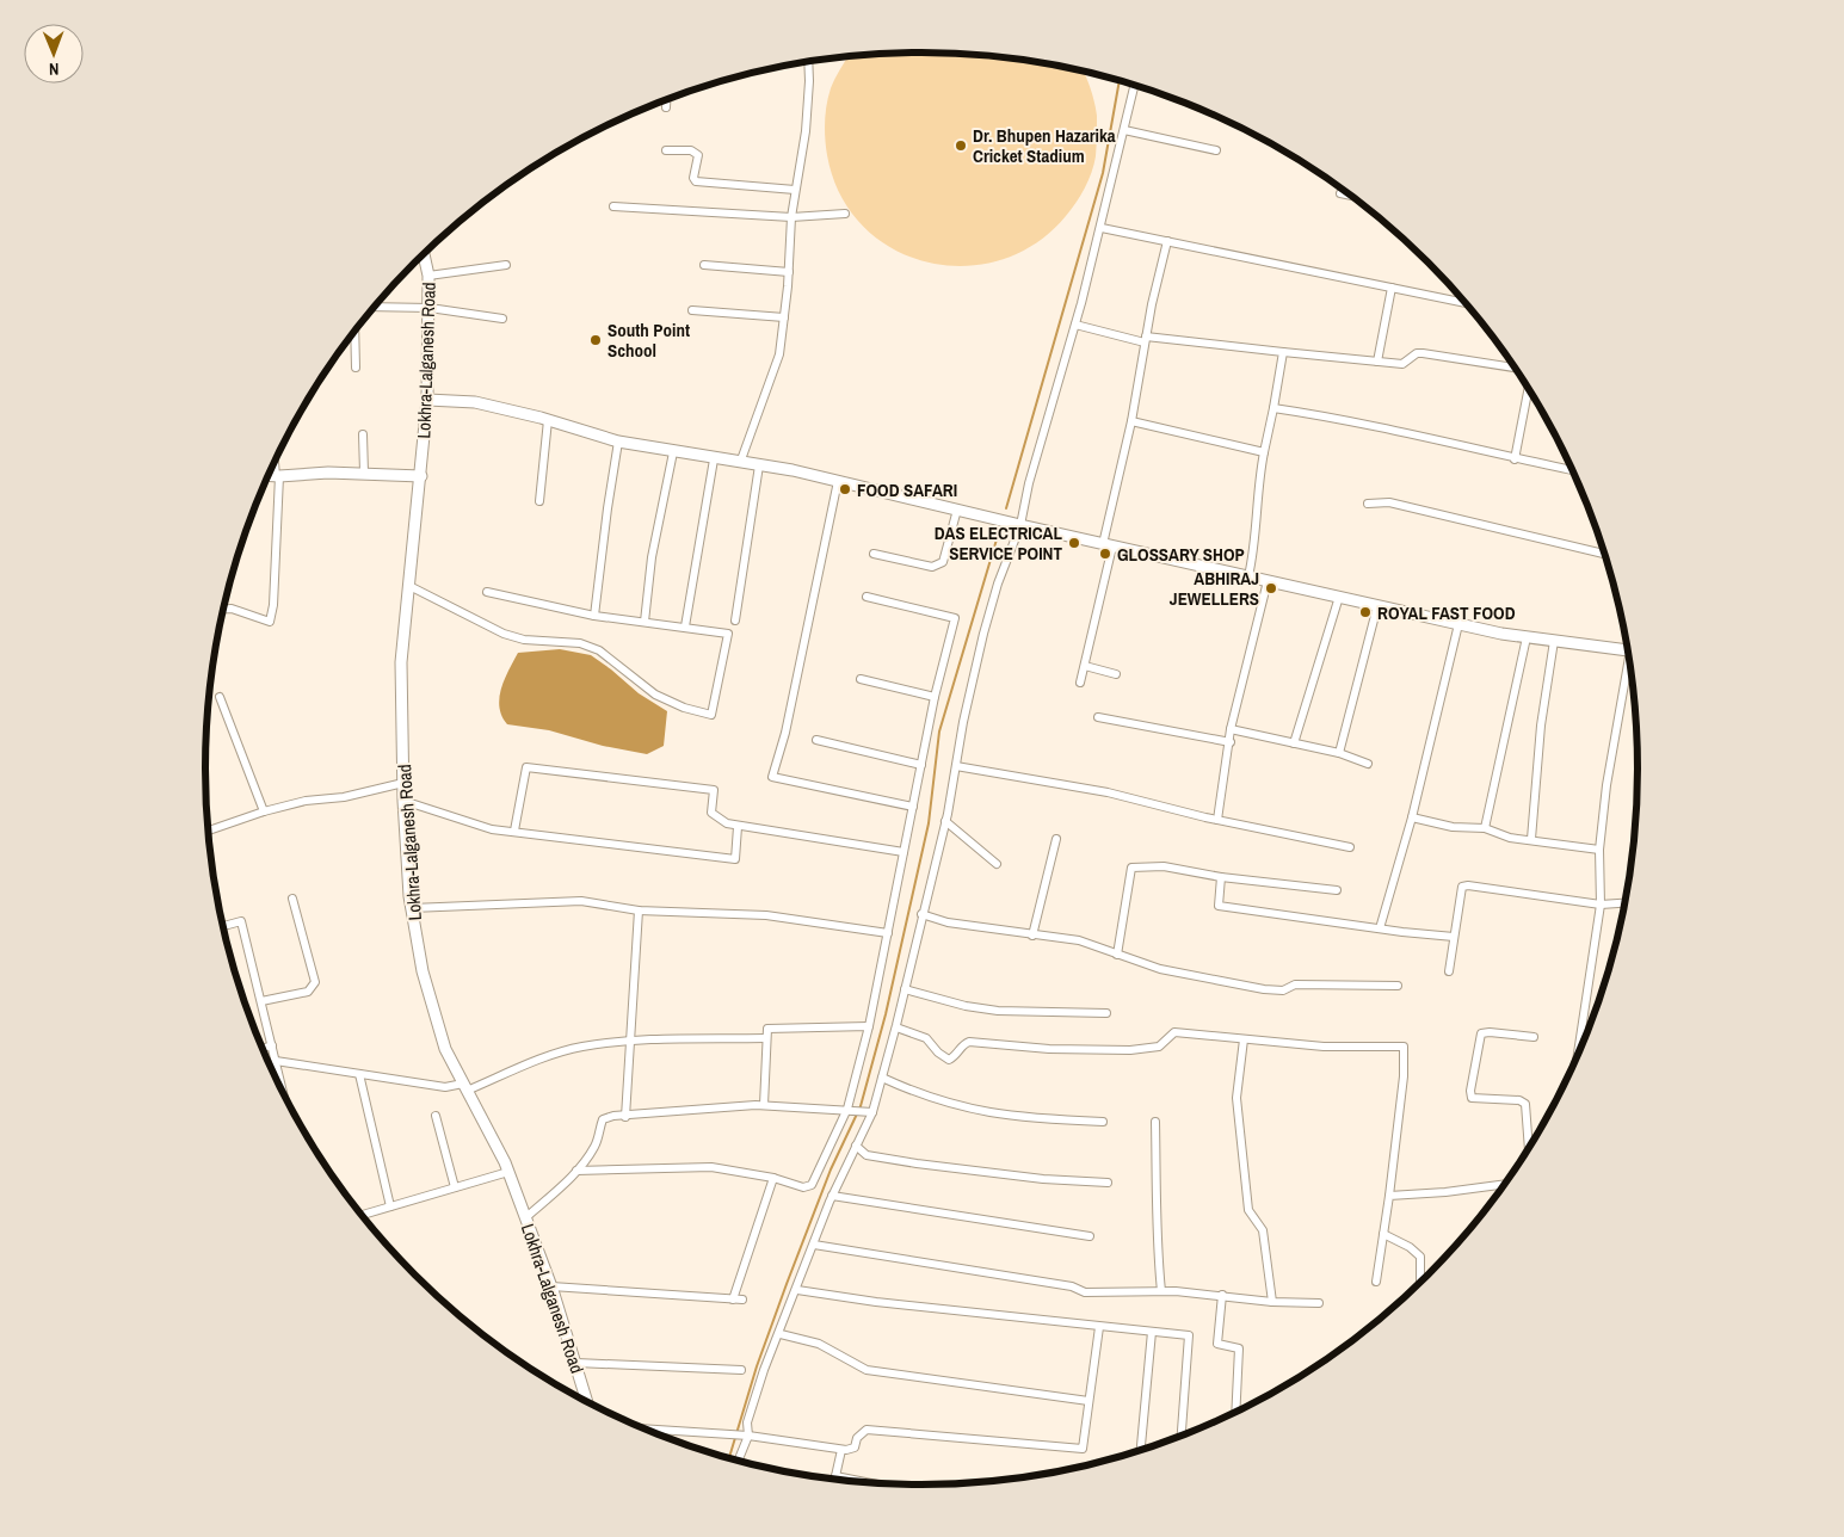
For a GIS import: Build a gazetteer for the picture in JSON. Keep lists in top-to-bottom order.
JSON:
{
  "streets": {
    "street": ["Lokhra-Lalganesh Road"]
  },
  "places": [
    "Dr. Bhupen Hazarika Cricket Stadium",
    "South Point School",
    "FOOD SAFARI",
    "DAS ELECTRICAL SERVICE POINT",
    "GLOSSARY SHOP",
    "ABHIRAJ JEWELLERS",
    "ROYAL FAST FOOD"
  ],
  "north": "bottom"
}
